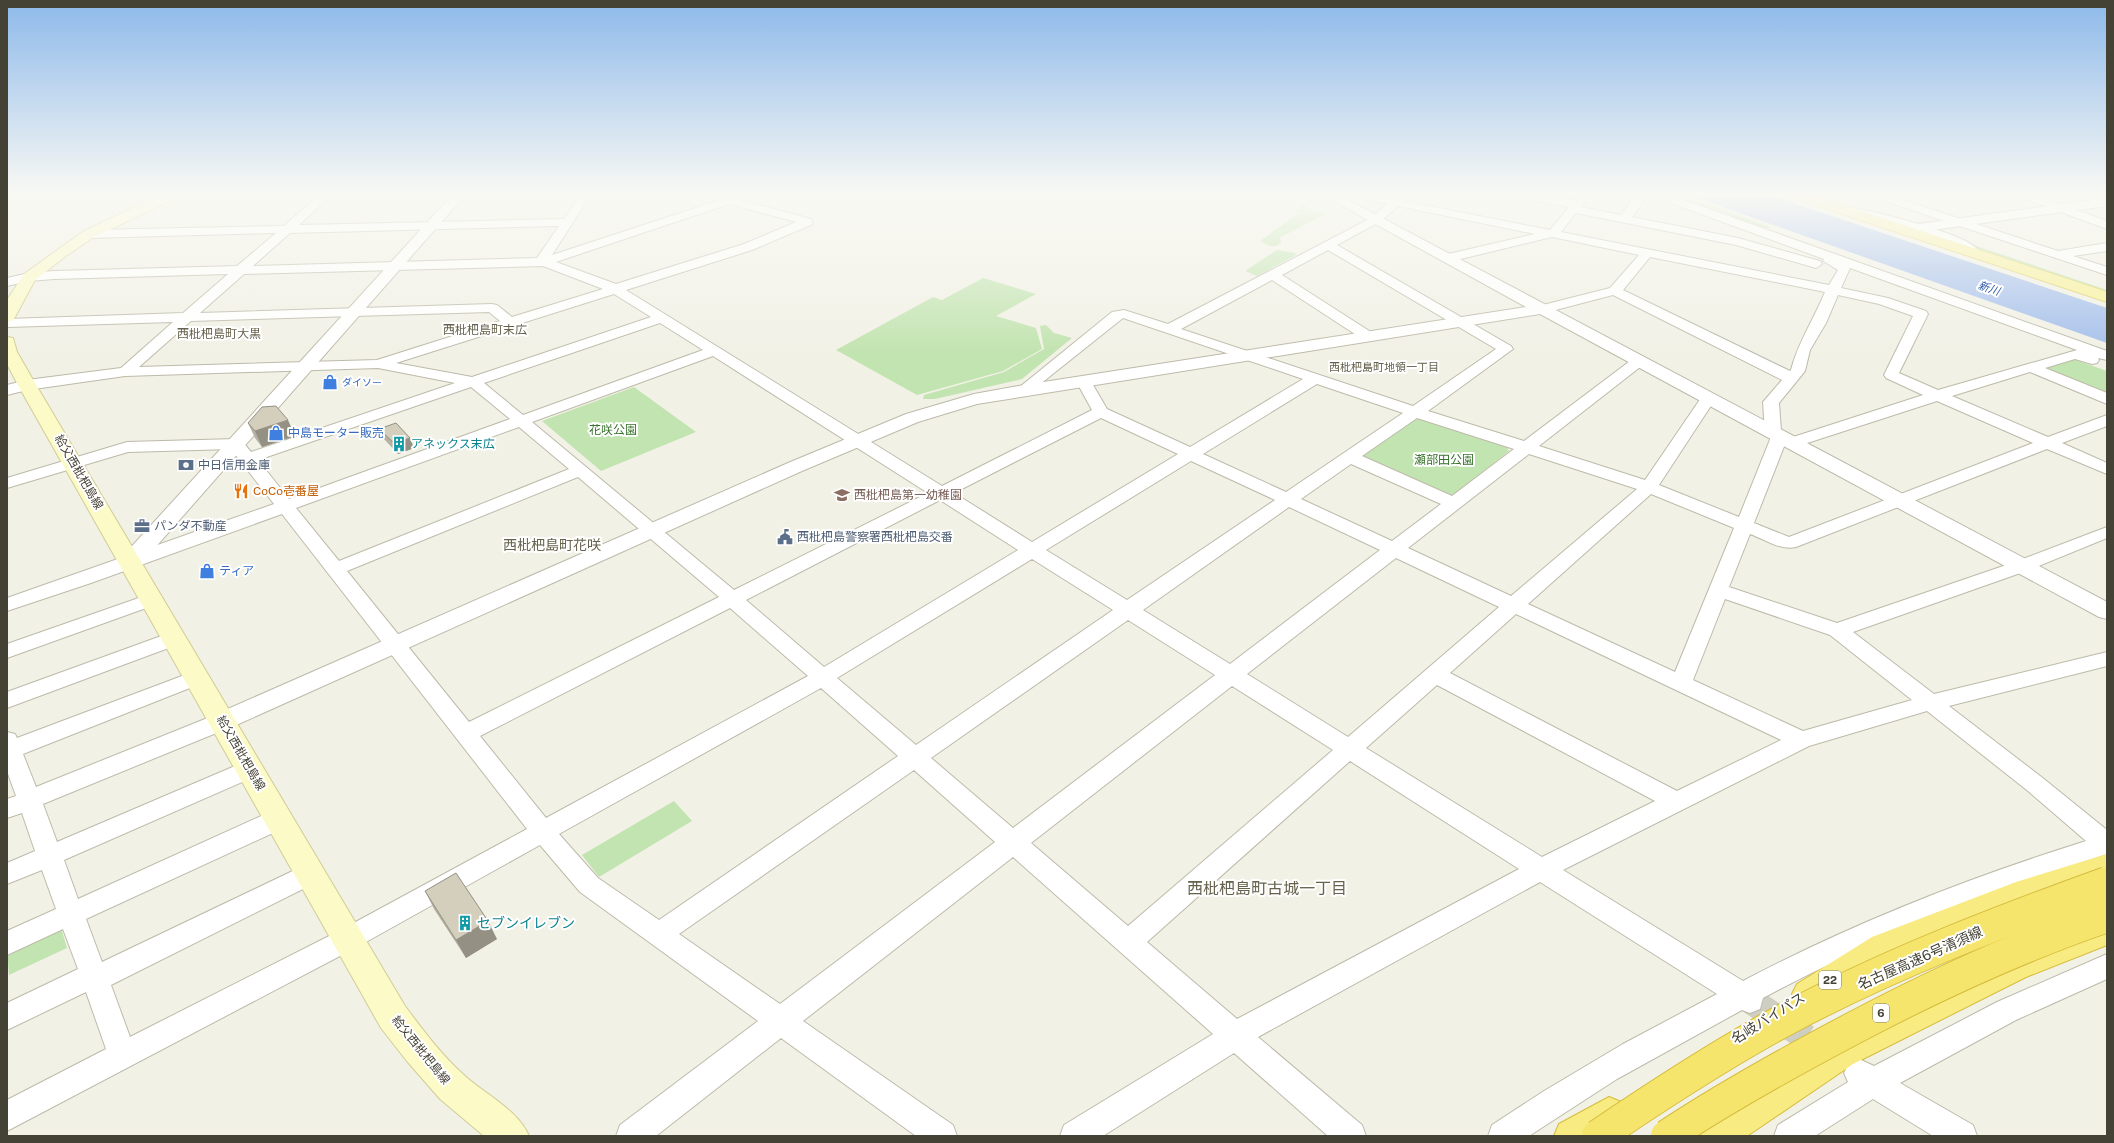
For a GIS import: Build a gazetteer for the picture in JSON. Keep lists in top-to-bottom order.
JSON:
{
  "streets": {
    "highway": [
      "名古屋高速6号清須線",
      "22",
      "6",
      "名岐バイパス"
    ],
    "main road": ["給父西枇杷島線"]
  },
  "districts": [
    "西枇杷島町末広",
    "西枇杷島町大黒",
    "西枇杷島町地領一丁目",
    "西枇杷島町花咲",
    "西枇杷島町古城一丁目"
  ],
  "water": ["新川"],
  "parks": ["花咲公園", "瀬部田公園"],
  "places": {
    "shop": ["ダイソー", "中島モーター販売", "ティア"],
    "building": ["アネックス末広", "セブンイレブン"],
    "bank": ["中日信用金庫"],
    "restaurant": ["CoCo壱番屋"],
    "school or university": ["西枇杷島第一幼稚園"],
    "office": ["パンダ不動産"],
    "public building": ["西枇杷島警察署西枇杷島交番"]
  }
}
